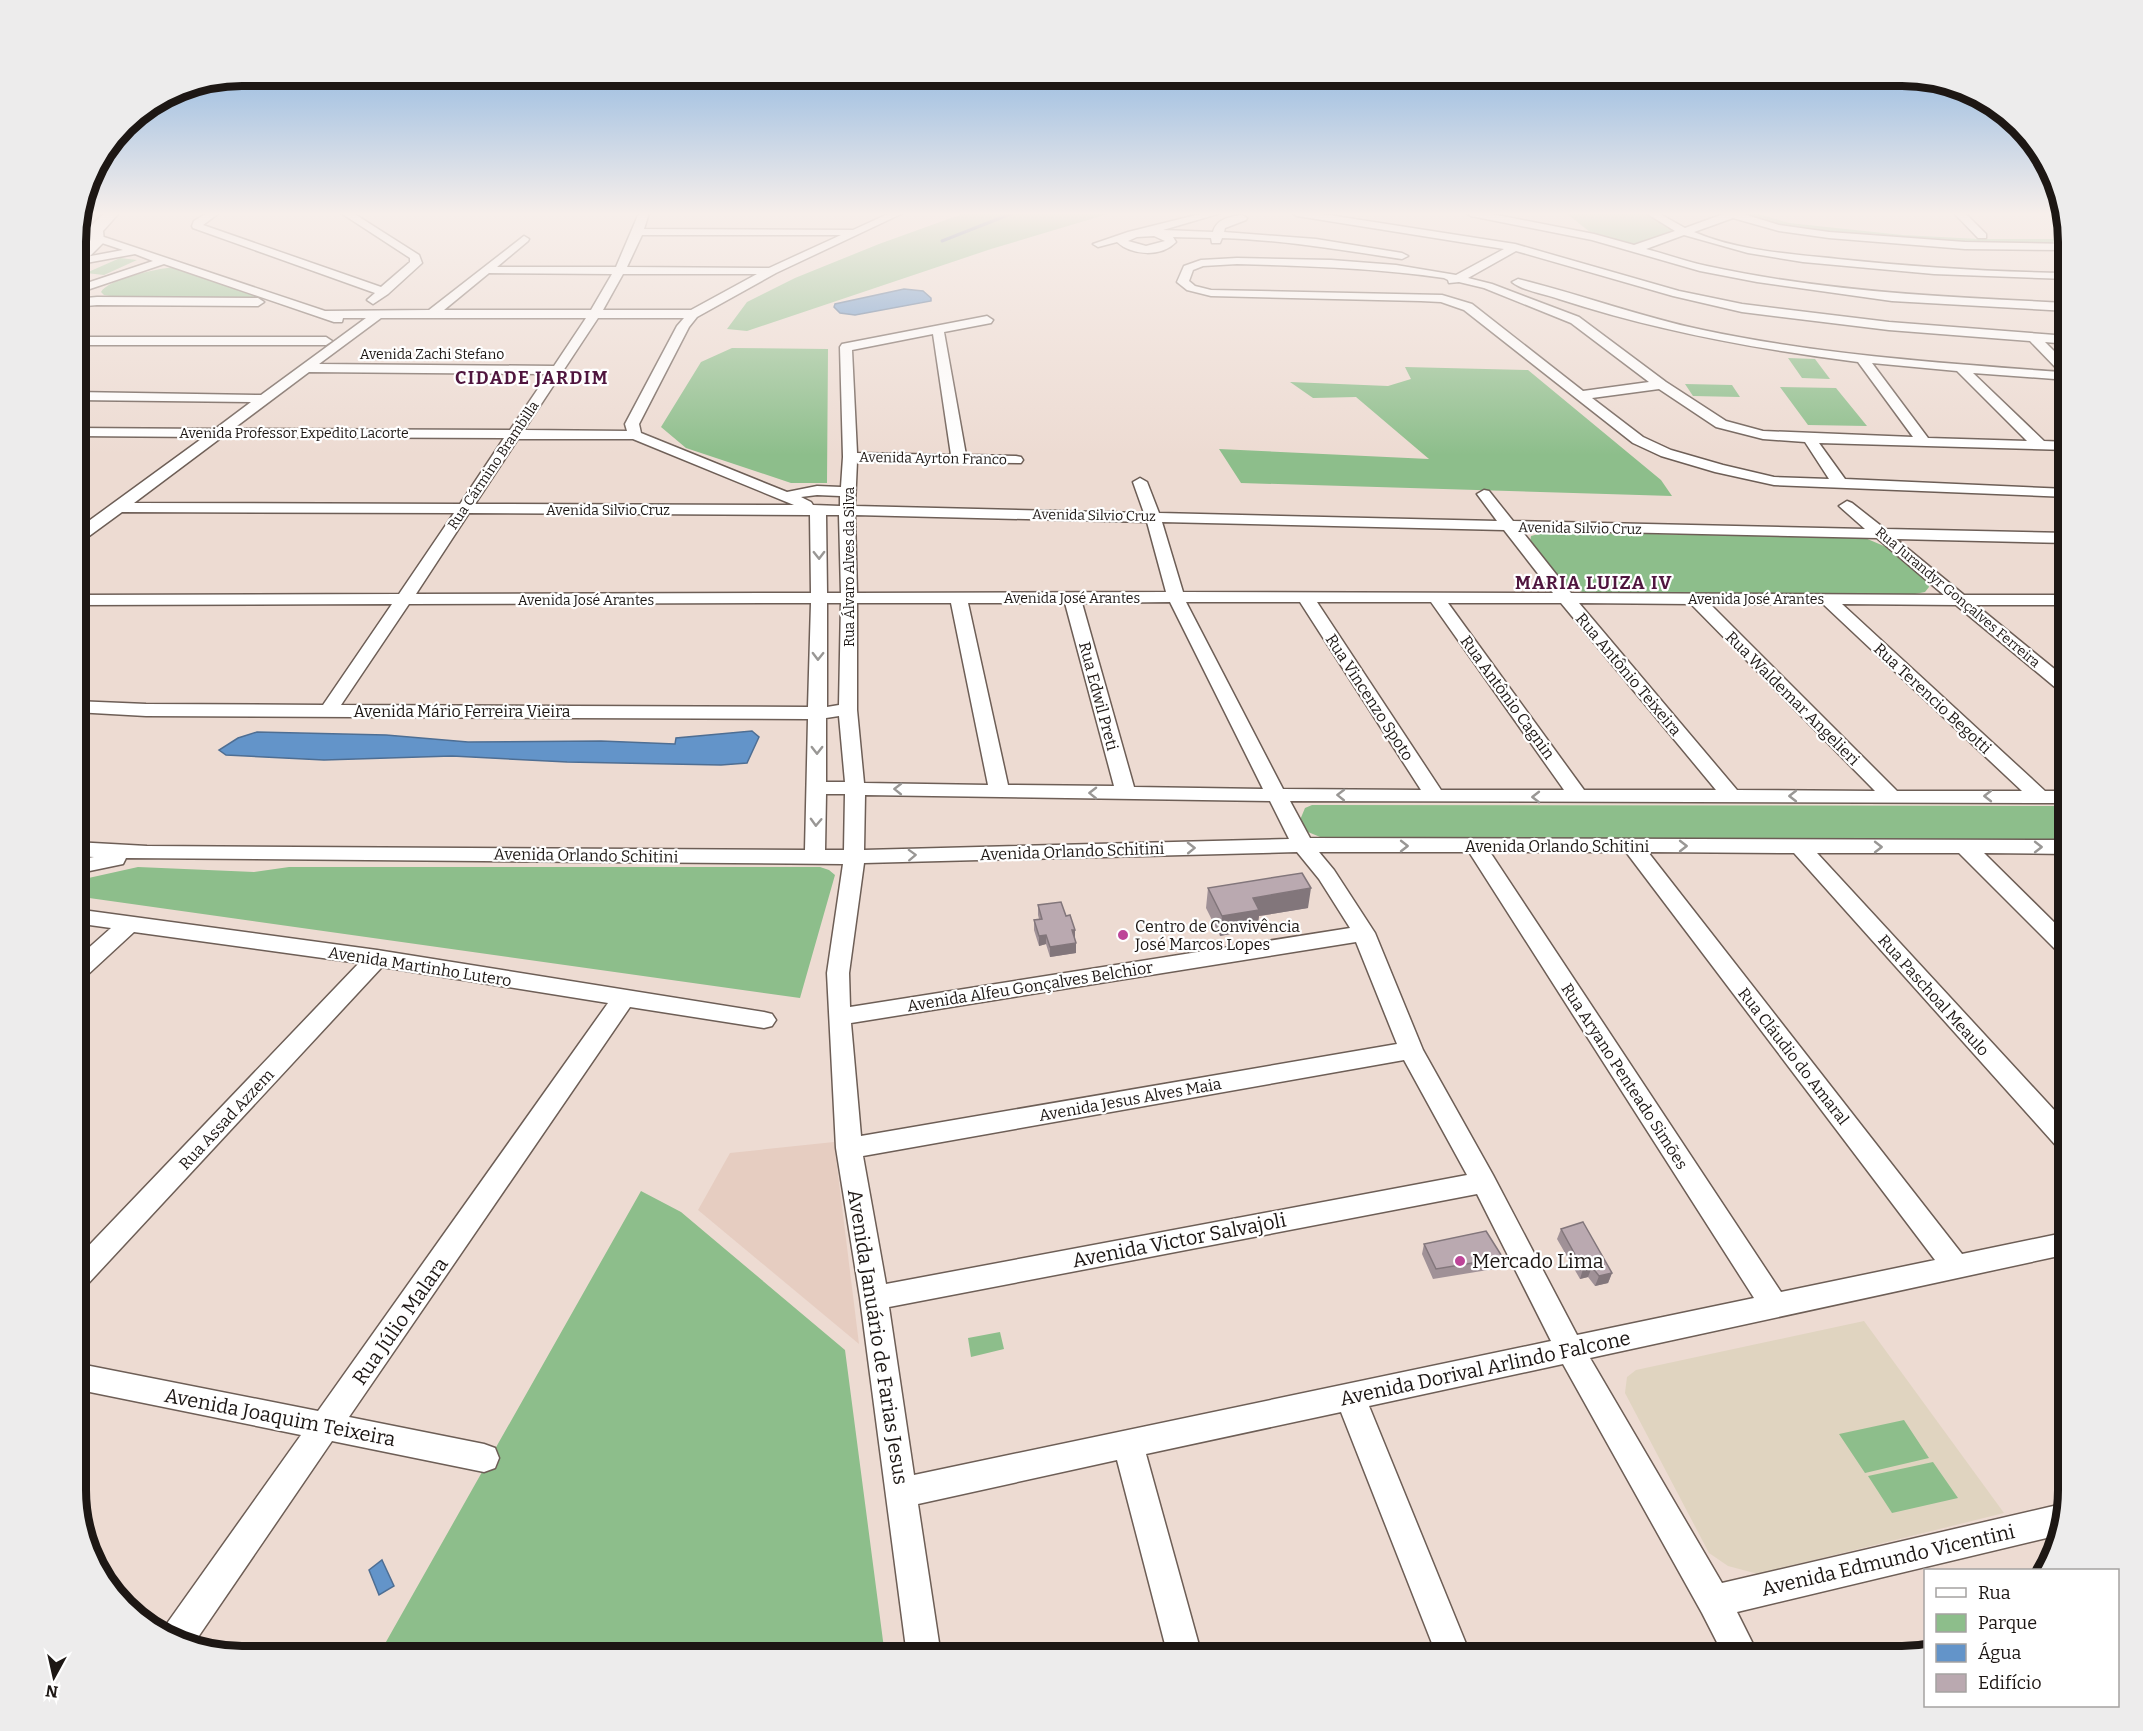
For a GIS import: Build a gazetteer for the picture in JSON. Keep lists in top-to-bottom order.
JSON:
{
  "streets": {
    "street": [
      "Avenida Zachi Stefano",
      "Avenida Professor Expedito Lacorte",
      "Avenida Ayrton Franco",
      "Rua Cármino Brambilla",
      "Avenida Silvio Cruz",
      "Rua Álvaro Alves da Silva",
      "Rua Jurandyr Gonçalves Ferreira",
      "Avenida José Arantes",
      "Rua Antônio Teixeira",
      "Rua Edwil Preti",
      "Rua Vincenzo Spoto",
      "Rua Antônio Cagnin",
      "Rua Waldemar Angelieri",
      "Rua Terencio Begotti",
      "Avenida Mário Ferreira Vieira",
      "Avenida Orlando Schitini",
      "Avenida Martinho Lutero",
      "Avenida Alfeu Gonçalves Belchior",
      "Rua Paschoal Meaulo",
      "Rua Cláudio do Amaral",
      "Rua Aryano Penteado Simões",
      "Avenida Jesus Alves Maia",
      "Rua Assad Azzem",
      "Avenida Victor Salvajoli",
      "Rua Júlio Malara",
      "Avenida Januário de Farias Jesus",
      "Avenida Dorival Arlindo Falcone",
      "Avenida Joaquim Teixeira",
      "Avenida Edmundo Vicentini"
    ]
  },
  "crossings": [
    ["Avenida Zachi Stefano", "Rua Cármino Brambilla"],
    ["Avenida Professor Expedito Lacorte", "Rua Cármino Brambilla"],
    ["Avenida Ayrton Franco", "Rua Álvaro Alves da Silva"],
    ["Rua Cármino Brambilla", "Avenida Silvio Cruz"],
    ["Rua Cármino Brambilla", "Avenida José Arantes"],
    ["Rua Cármino Brambilla", "Avenida Mário Ferreira Vieira"],
    ["Avenida Silvio Cruz", "Rua Álvaro Alves da Silva"],
    ["Avenida Silvio Cruz", "Rua Jurandyr Gonçalves Ferreira"],
    ["Avenida Silvio Cruz", "Rua Antônio Teixeira"],
    ["Rua Álvaro Alves da Silva", "Avenida José Arantes"],
    ["Rua Álvaro Alves da Silva", "Avenida Mário Ferreira Vieira"],
    ["Rua Álvaro Alves da Silva", "Avenida Orlando Schitini"],
    ["Rua Álvaro Alves da Silva", "Avenida Januário de Farias Jesus"],
    ["Rua Jurandyr Gonçalves Ferreira", "Avenida José Arantes"],
    ["Avenida José Arantes", "Rua Antônio Teixeira"],
    ["Avenida José Arantes", "Rua Edwil Preti"],
    ["Avenida José Arantes", "Rua Vincenzo Spoto"],
    ["Avenida José Arantes", "Rua Antônio Cagnin"],
    ["Avenida José Arantes", "Rua Waldemar Angelieri"],
    ["Avenida José Arantes", "Rua Terencio Begotti"],
    ["Avenida Orlando Schitini", "Rua Paschoal Meaulo"],
    ["Avenida Orlando Schitini", "Rua Cláudio do Amaral"],
    ["Avenida Orlando Schitini", "Rua Aryano Penteado Simões"],
    ["Avenida Orlando Schitini", "Avenida Januário de Farias Jesus"],
    ["Avenida Martinho Lutero", "Rua Assad Azzem"],
    ["Avenida Martinho Lutero", "Rua Júlio Malara"],
    ["Avenida Alfeu Gonçalves Belchior", "Avenida Januário de Farias Jesus"],
    ["Rua Cláudio do Amaral", "Avenida Dorival Arlindo Falcone"],
    ["Rua Aryano Penteado Simões", "Avenida Dorival Arlindo Falcone"],
    ["Avenida Jesus Alves Maia", "Avenida Januário de Farias Jesus"],
    ["Avenida Victor Salvajoli", "Avenida Januário de Farias Jesus"],
    ["Rua Júlio Malara", "Avenida Joaquim Teixeira"],
    ["Avenida Januário de Farias Jesus", "Avenida Dorival Arlindo Falcone"]
  ],
  "districts": ["CIDADE JARDIM", "MARIA LUIZA IV"],
  "places": ["Centro de Convivência José Marcos Lopes", "Mercado Lima"],
  "legend": [
    "Rua",
    "Parque",
    "Água",
    "Edifício"
  ],
  "north": "bottom"
}
